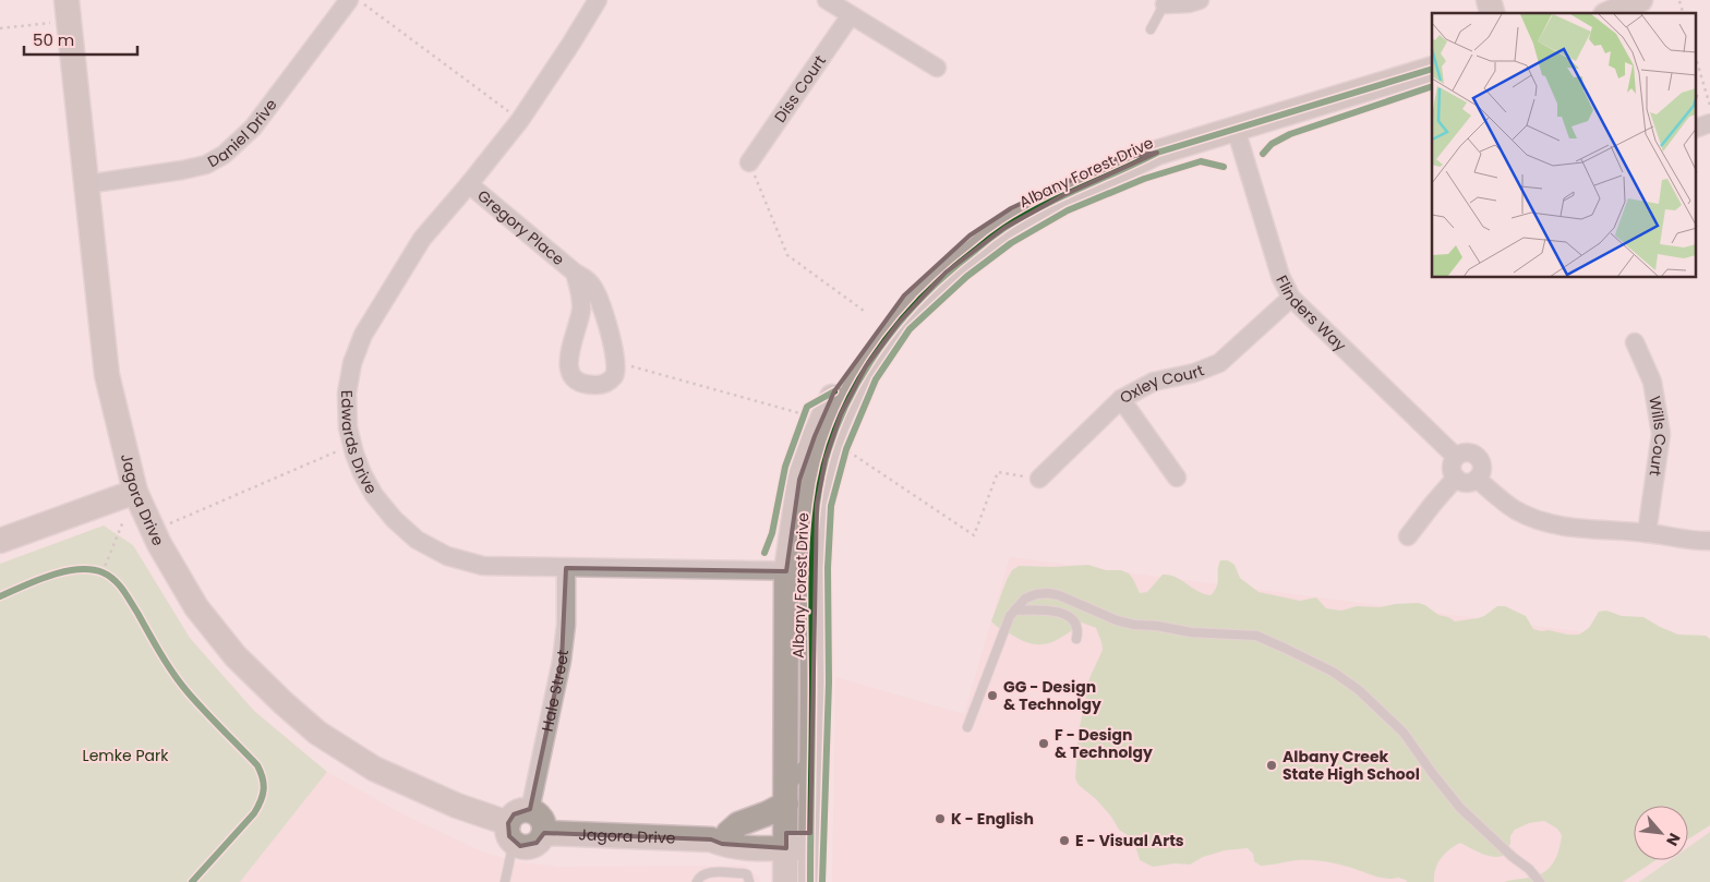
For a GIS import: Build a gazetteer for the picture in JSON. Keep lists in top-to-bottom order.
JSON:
{
  "streets": {
    "street": [
      "Diss Court",
      "Daniel Drive",
      "Albany Forest Drive",
      "Gregory Place",
      "Flinders Way",
      "Oxley Court",
      "Wills Court",
      "Edwards Drive",
      "Jagora Drive",
      "Hale Street"
    ]
  },
  "crossings": [
    ["Daniel Drive", "Jagora Drive"],
    ["Albany Forest Drive", "Flinders Way"],
    ["Albany Forest Drive", "Edwards Drive"],
    ["Albany Forest Drive", "Jagora Drive"],
    ["Gregory Place", "Edwards Drive"],
    ["Flinders Way", "Oxley Court"],
    ["Edwards Drive", "Hale Street"],
    ["Jagora Drive", "Hale Street"]
  ],
  "parks": ["Lemke Park"],
  "places": [
    "GG - Design & Technolgy",
    "F - Design & Technolgy",
    "Albany Creek State High School",
    "K - English",
    "E - Visual Arts"
  ],
  "scale_bar": "50 m",
  "north": "bottom right"
}
